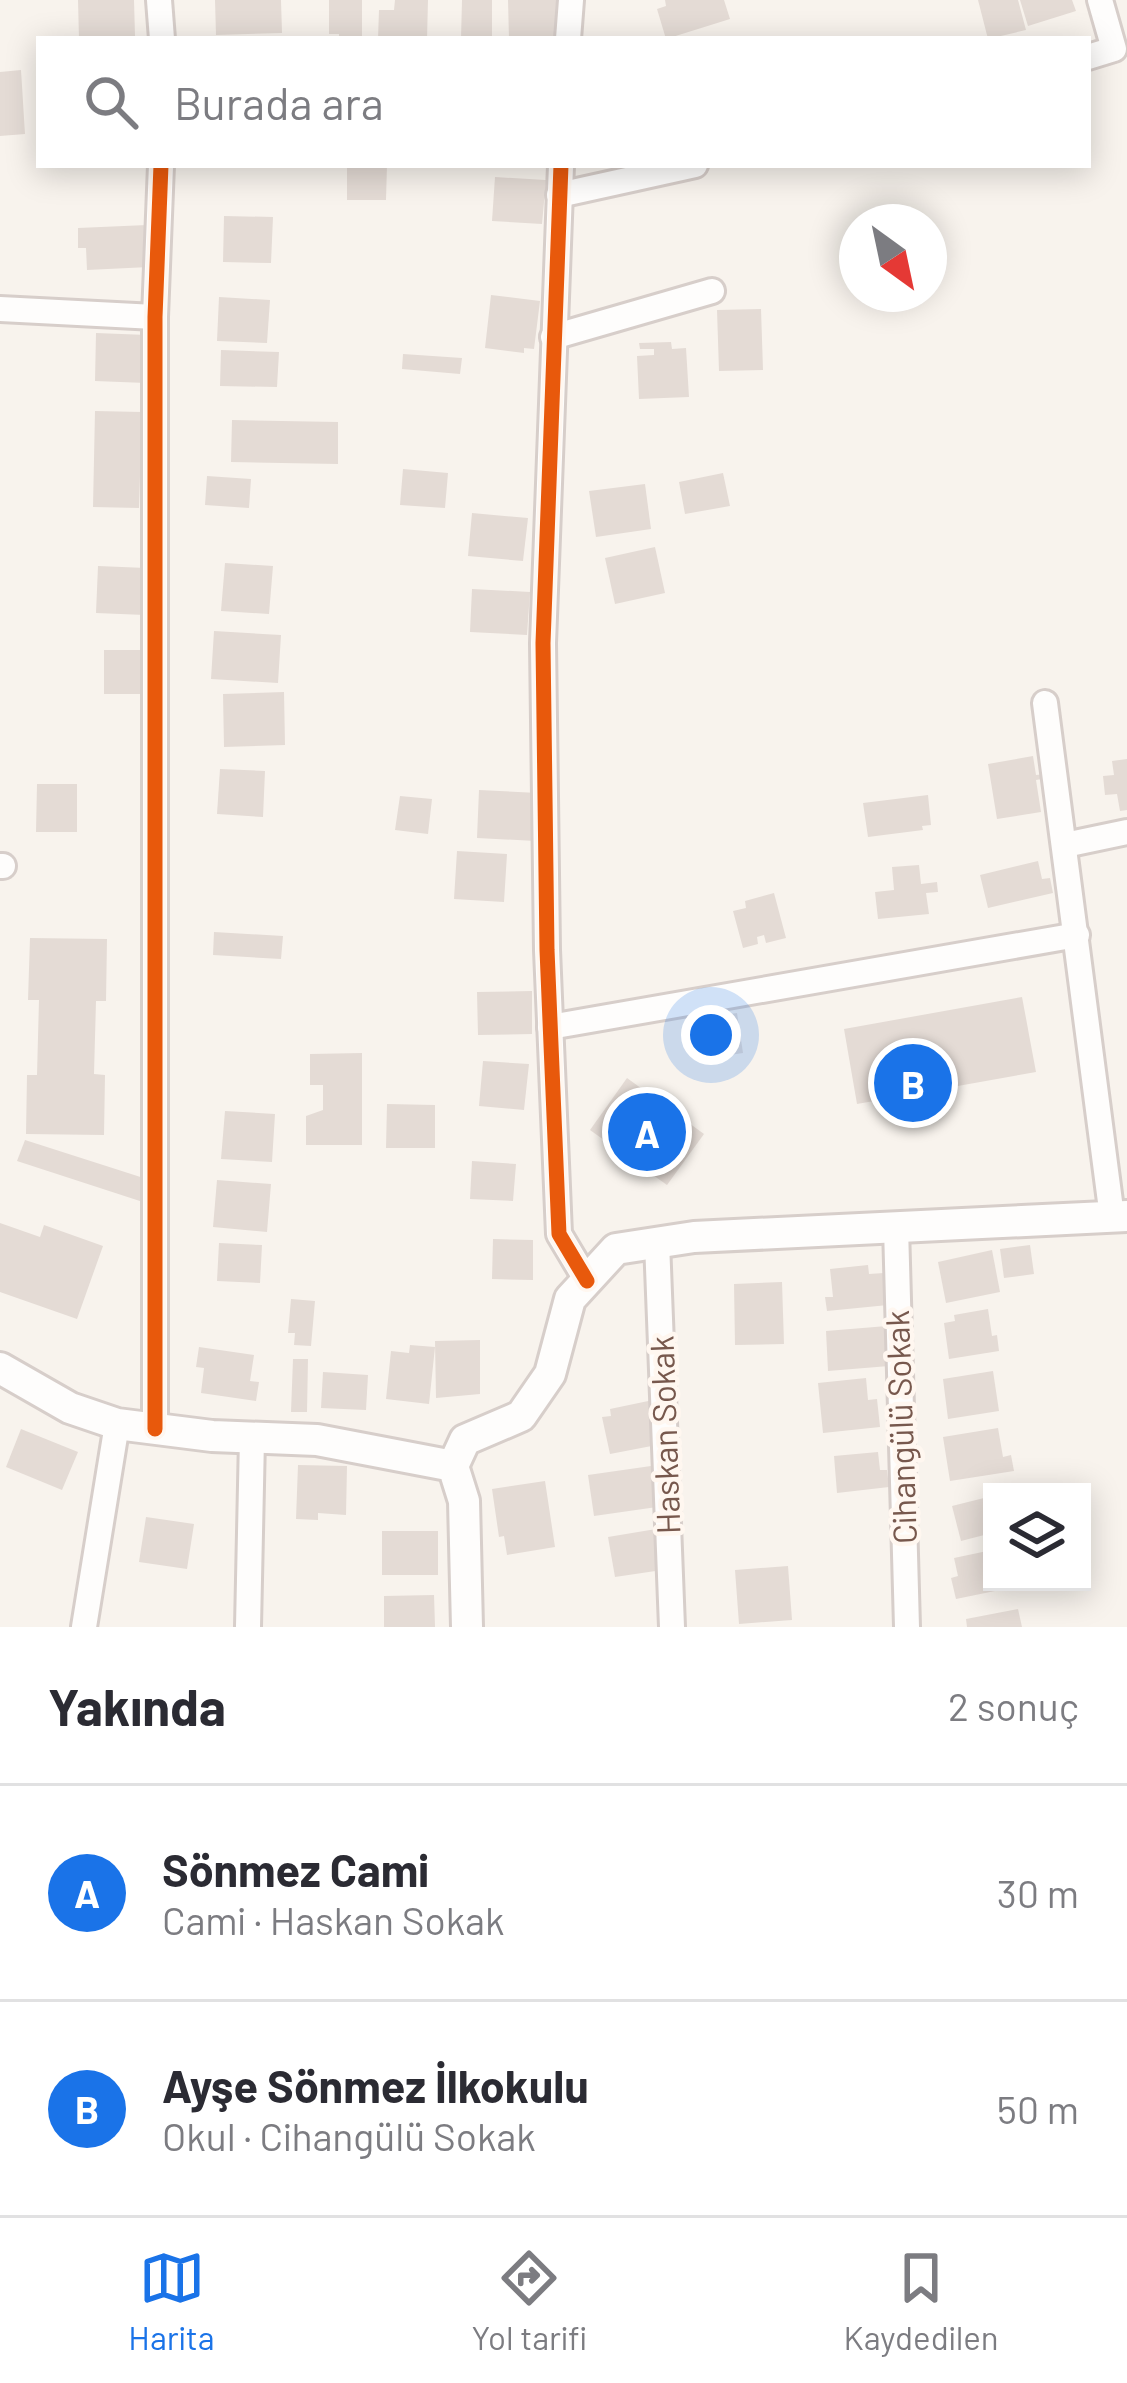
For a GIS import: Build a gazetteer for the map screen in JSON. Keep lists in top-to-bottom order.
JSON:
{
  "streets": {
    "street": ["Cihangülü Sokak", "Haskan Sokak"]
  },
  "north": "bottom right",
  "page": {
    "search": "Burada ara",
    "pins": ["B", "A"],
    "heading": ["Yakında", "2 sonuç"],
    "list": [
      {
        "mark": "A",
        "name": "Sönmez Cami",
        "note": "Cami · Haskan Sokak",
        "value": "30 m"
      },
      {
        "mark": "B",
        "name": "Ayşe Sönmez İlkokulu",
        "note": "Okul · Cihangülü Sokak",
        "value": "50 m"
      }
    ],
    "nav": ["Harita", "Yol tarifi", "Kaydedilen"]
  }
}
